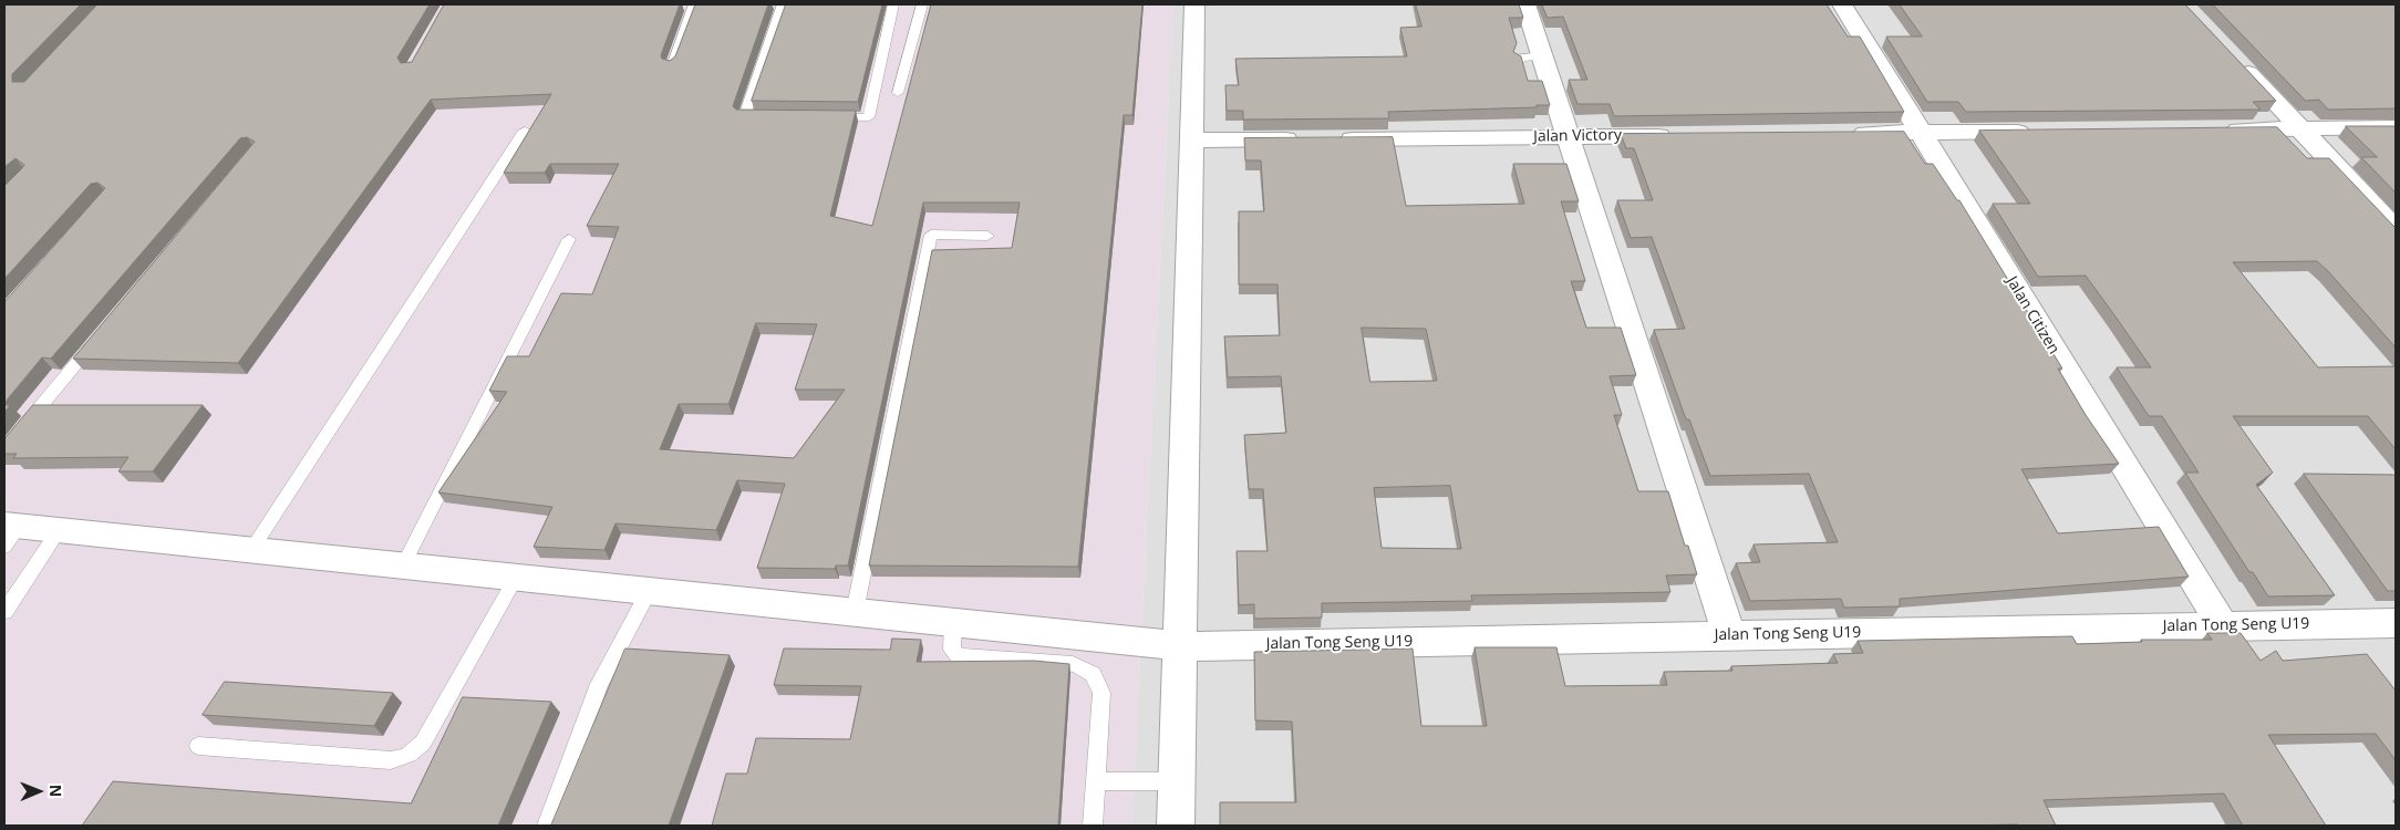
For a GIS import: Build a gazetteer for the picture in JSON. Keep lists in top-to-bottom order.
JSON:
{
  "streets": {
    "street": ["Jalan Victory", "Jalan Citizen", "Jalan Tong Seng U19"]
  },
  "crossings": [
    ["Jalan Citizen", "Jalan Tong Seng U19"]
  ],
  "north": "right"
}
